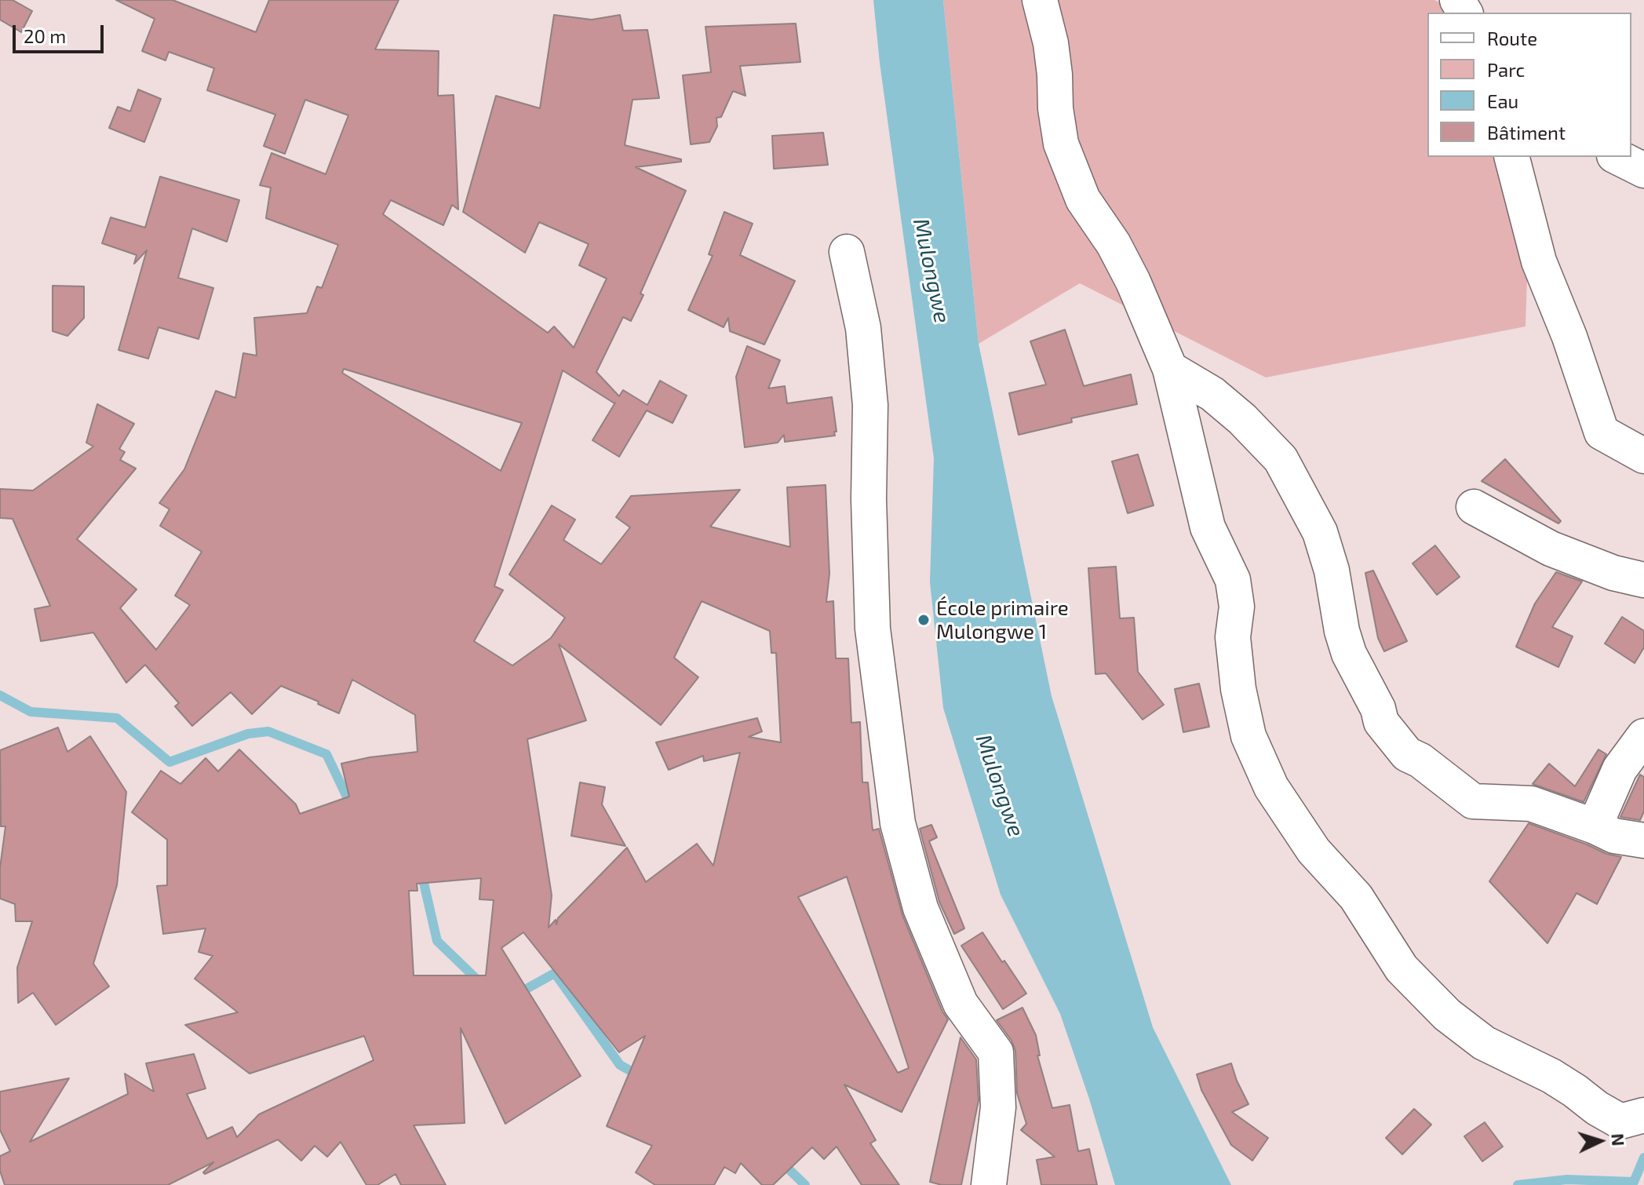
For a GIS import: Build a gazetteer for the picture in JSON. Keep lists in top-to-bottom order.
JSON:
{
  "water": ["Mulongwe"],
  "places": ["École primaire Mulongwe 1"],
  "legend": [
    "Route",
    "Parc",
    "Eau",
    "Bâtiment"
  ],
  "scale_bar": "20 m",
  "north": "right"
}
